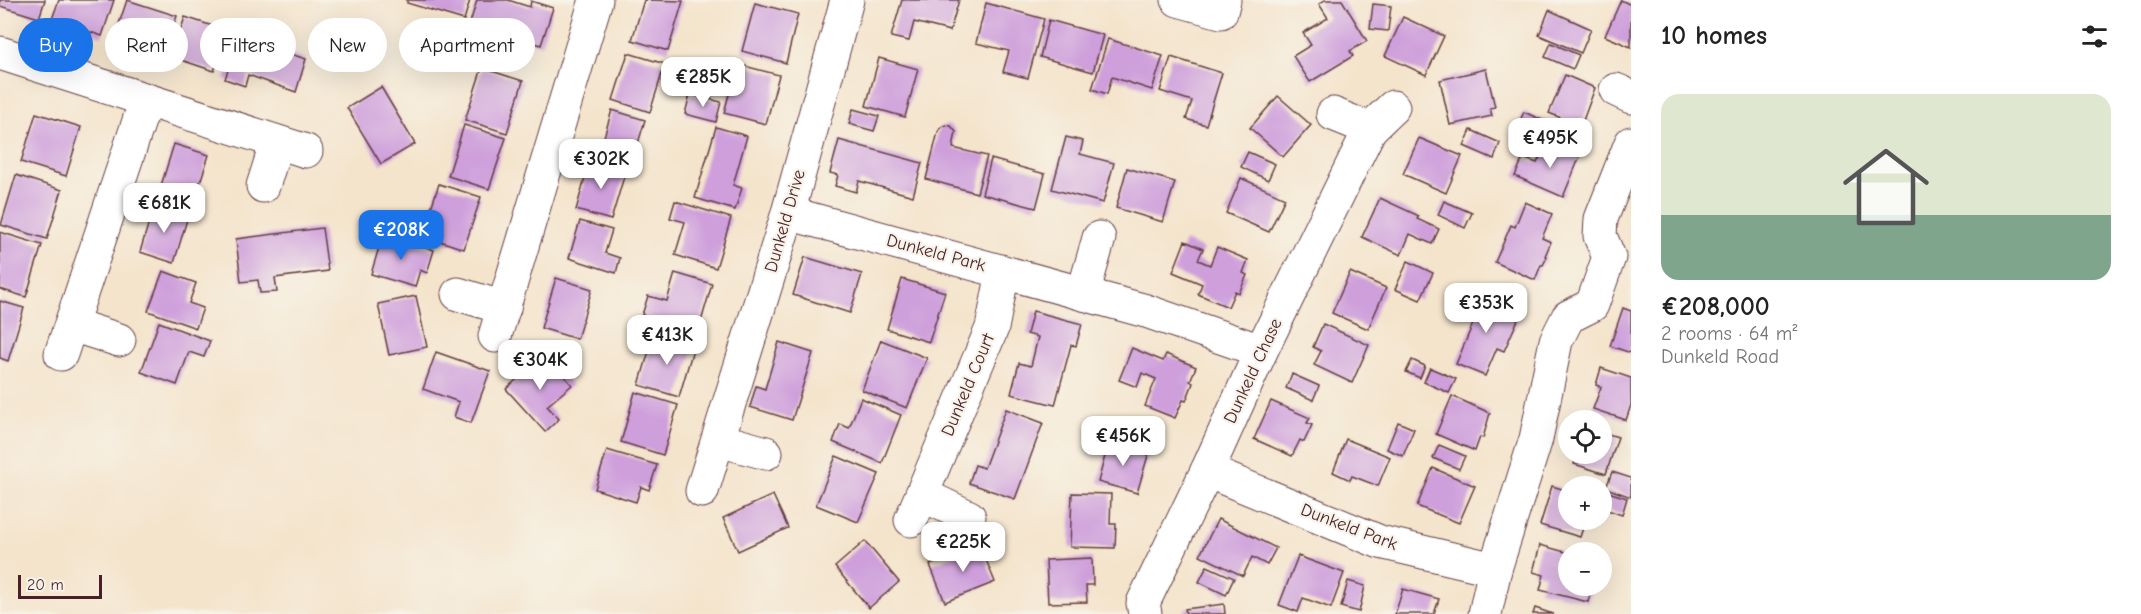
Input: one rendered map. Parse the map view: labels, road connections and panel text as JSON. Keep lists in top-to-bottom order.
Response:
{
  "streets": {
    "street": [
      "Dunkeld Drive",
      "Dunkeld Park",
      "Dunkeld Chase",
      "Dunkeld Court"
    ]
  },
  "crossings": [
    ["Dunkeld Drive", "Dunkeld Park"],
    ["Dunkeld Park", "Dunkeld Chase"],
    ["Dunkeld Park", "Dunkeld Court"]
  ],
  "scale_bar": "20 m",
  "page": {
    "heading": "10 homes",
    "chip": [
      "Buy",
      "Rent",
      "Filters",
      "New",
      "Apartment"
    ],
    "price": [
      "€285K",
      "€495K",
      "€302K",
      "€681K",
      "€208K",
      "€353K",
      "€413K",
      "€304K",
      "€456K",
      "€225K"
    ],
    "list": [
      {
        "name": "€208,000",
        "note": "2 rooms · 64 m² · Dunkeld Road"
      }
    ],
    "map_buttons": ["+", "−"],
    "scale": "20 m"
  }
}
